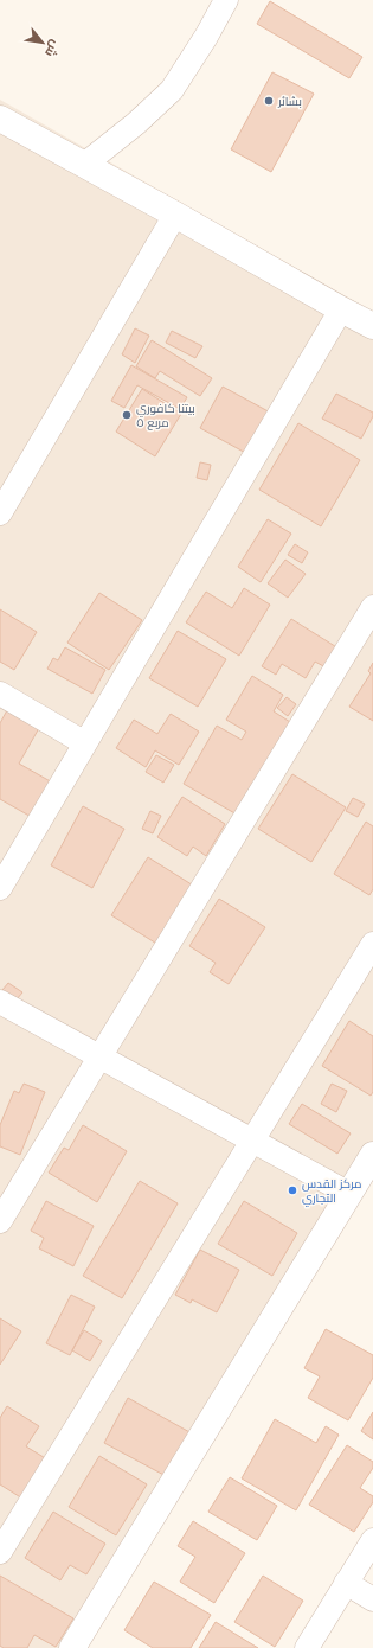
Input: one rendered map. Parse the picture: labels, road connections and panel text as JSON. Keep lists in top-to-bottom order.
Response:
{
  "places": ["بشائر", "بيتنا كافوري مربع ٥", "مركز القدس التجاري"],
  "north": "bottom right"
}
